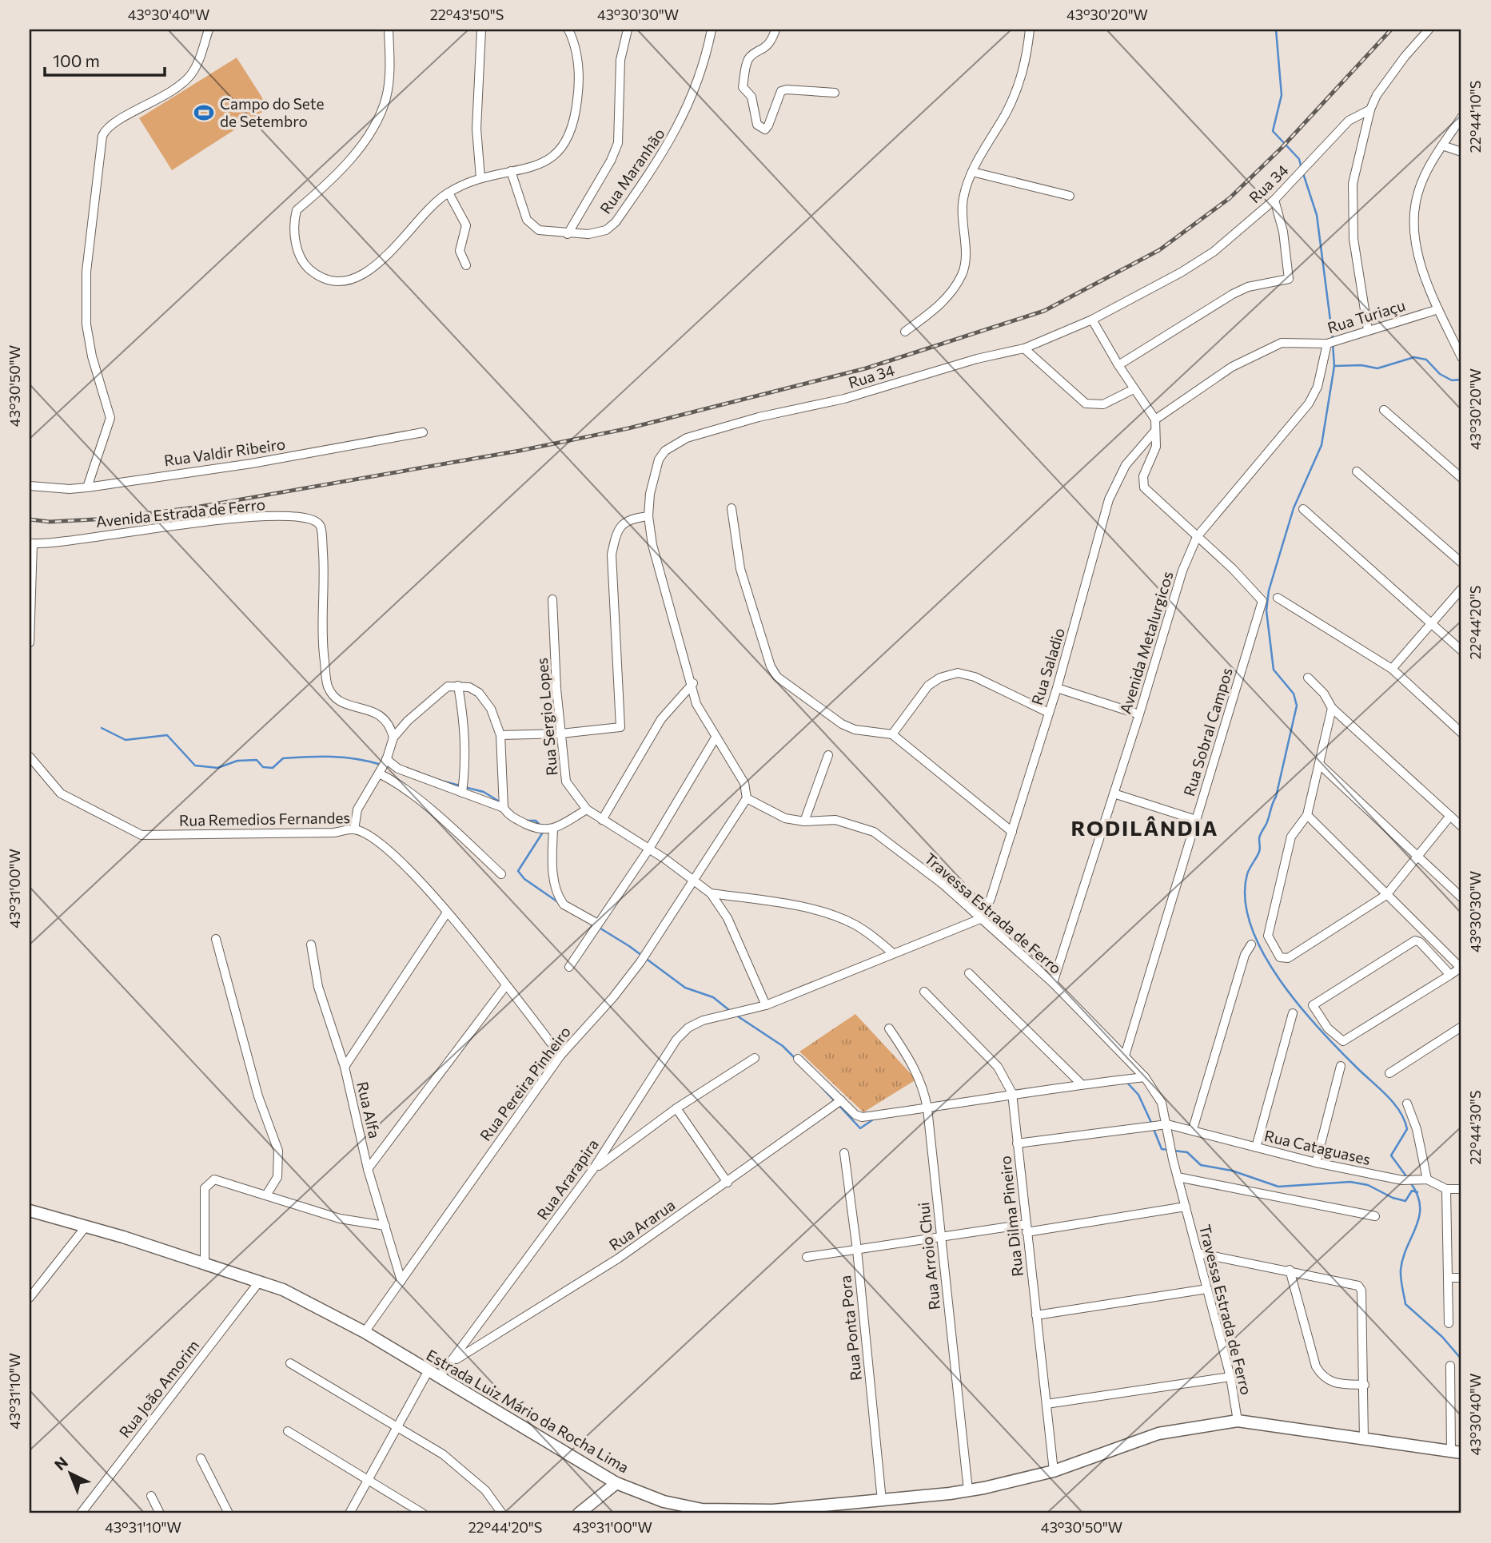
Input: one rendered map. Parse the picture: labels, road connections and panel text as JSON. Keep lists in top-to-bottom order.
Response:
{
  "streets": {
    "main road": ["Estrada Luiz Mário da Rocha Lima"],
    "street": [
      "Rua Maranhão",
      "Rua 34",
      "Rua Turiaçu",
      "Rua Valdir Ribeiro",
      "Avenida Estrada de Ferro",
      "Avenida Metalurgicos",
      "Rua Saladio",
      "Rua Sergio Lopes",
      "Rua Sobral Campos",
      "Rua Remedios Fernandes",
      "Travessa Estrada de Ferro",
      "Rua Pereira Pinheiro",
      "Rua Alfa",
      "Rua Cataguases",
      "Rua Ararapira",
      "Rua Dilma Pineiro",
      "Rua Ararua",
      "Rua Arroio Chui",
      "Rua Ponta Pora",
      "Rua João Amorim"
    ]
  },
  "crossings": [
    ["Rua Turiaçu", "Avenida Metalurgicos"],
    ["Avenida Metalurgicos", "Rua Sobral Campos"],
    ["Avenida Metalurgicos", "Travessa Estrada de Ferro"],
    ["Rua Saladio", "Travessa Estrada de Ferro"],
    ["Rua Saladio", "Rua Ararapira"],
    ["Rua Sergio Lopes", "Rua Pereira Pinheiro"],
    ["Rua Sobral Campos", "Travessa Estrada de Ferro"],
    ["Rua Remedios Fernandes", "Rua Pereira Pinheiro"],
    ["Travessa Estrada de Ferro", "Rua Pereira Pinheiro"],
    ["Travessa Estrada de Ferro", "Rua Cataguases"],
    ["Travessa Estrada de Ferro", "Rua Ararapira"],
    ["Travessa Estrada de Ferro", "Estrada Luiz Mário da Rocha Lima"],
    ["Rua Pereira Pinheiro", "Rua Alfa"],
    ["Rua Pereira Pinheiro", "Estrada Luiz Mário da Rocha Lima"],
    ["Rua Cataguases", "Rua Dilma Pineiro"],
    ["Rua Ararapira", "Rua Ararua"],
    ["Rua Ararapira", "Estrada Luiz Mário da Rocha Lima"],
    ["Rua Dilma Pineiro", "Estrada Luiz Mário da Rocha Lima"],
    ["Rua Arroio Chui", "Estrada Luiz Mário da Rocha Lima"],
    ["Rua Ponta Pora", "Estrada Luiz Mário da Rocha Lima"],
    ["Rua João Amorim", "Estrada Luiz Mário da Rocha Lima"]
  ],
  "districts": ["RODILÂNDIA"],
  "places": {
    "sports": ["Campo do Sete de Setembro"]
  },
  "scale_bar": "100 m",
  "north": "top left",
  "coordinates": [
    "43°30'40\"W",
    "22°43'50\"S",
    "43°30'30\"W",
    "43°30'20\"W",
    "22°44'10\"S",
    "43°30'50\"W",
    "22°44'20\"S",
    "43°31'00\"W",
    "22°44'30\"S",
    "43°31'10\"W"
  ]
}
